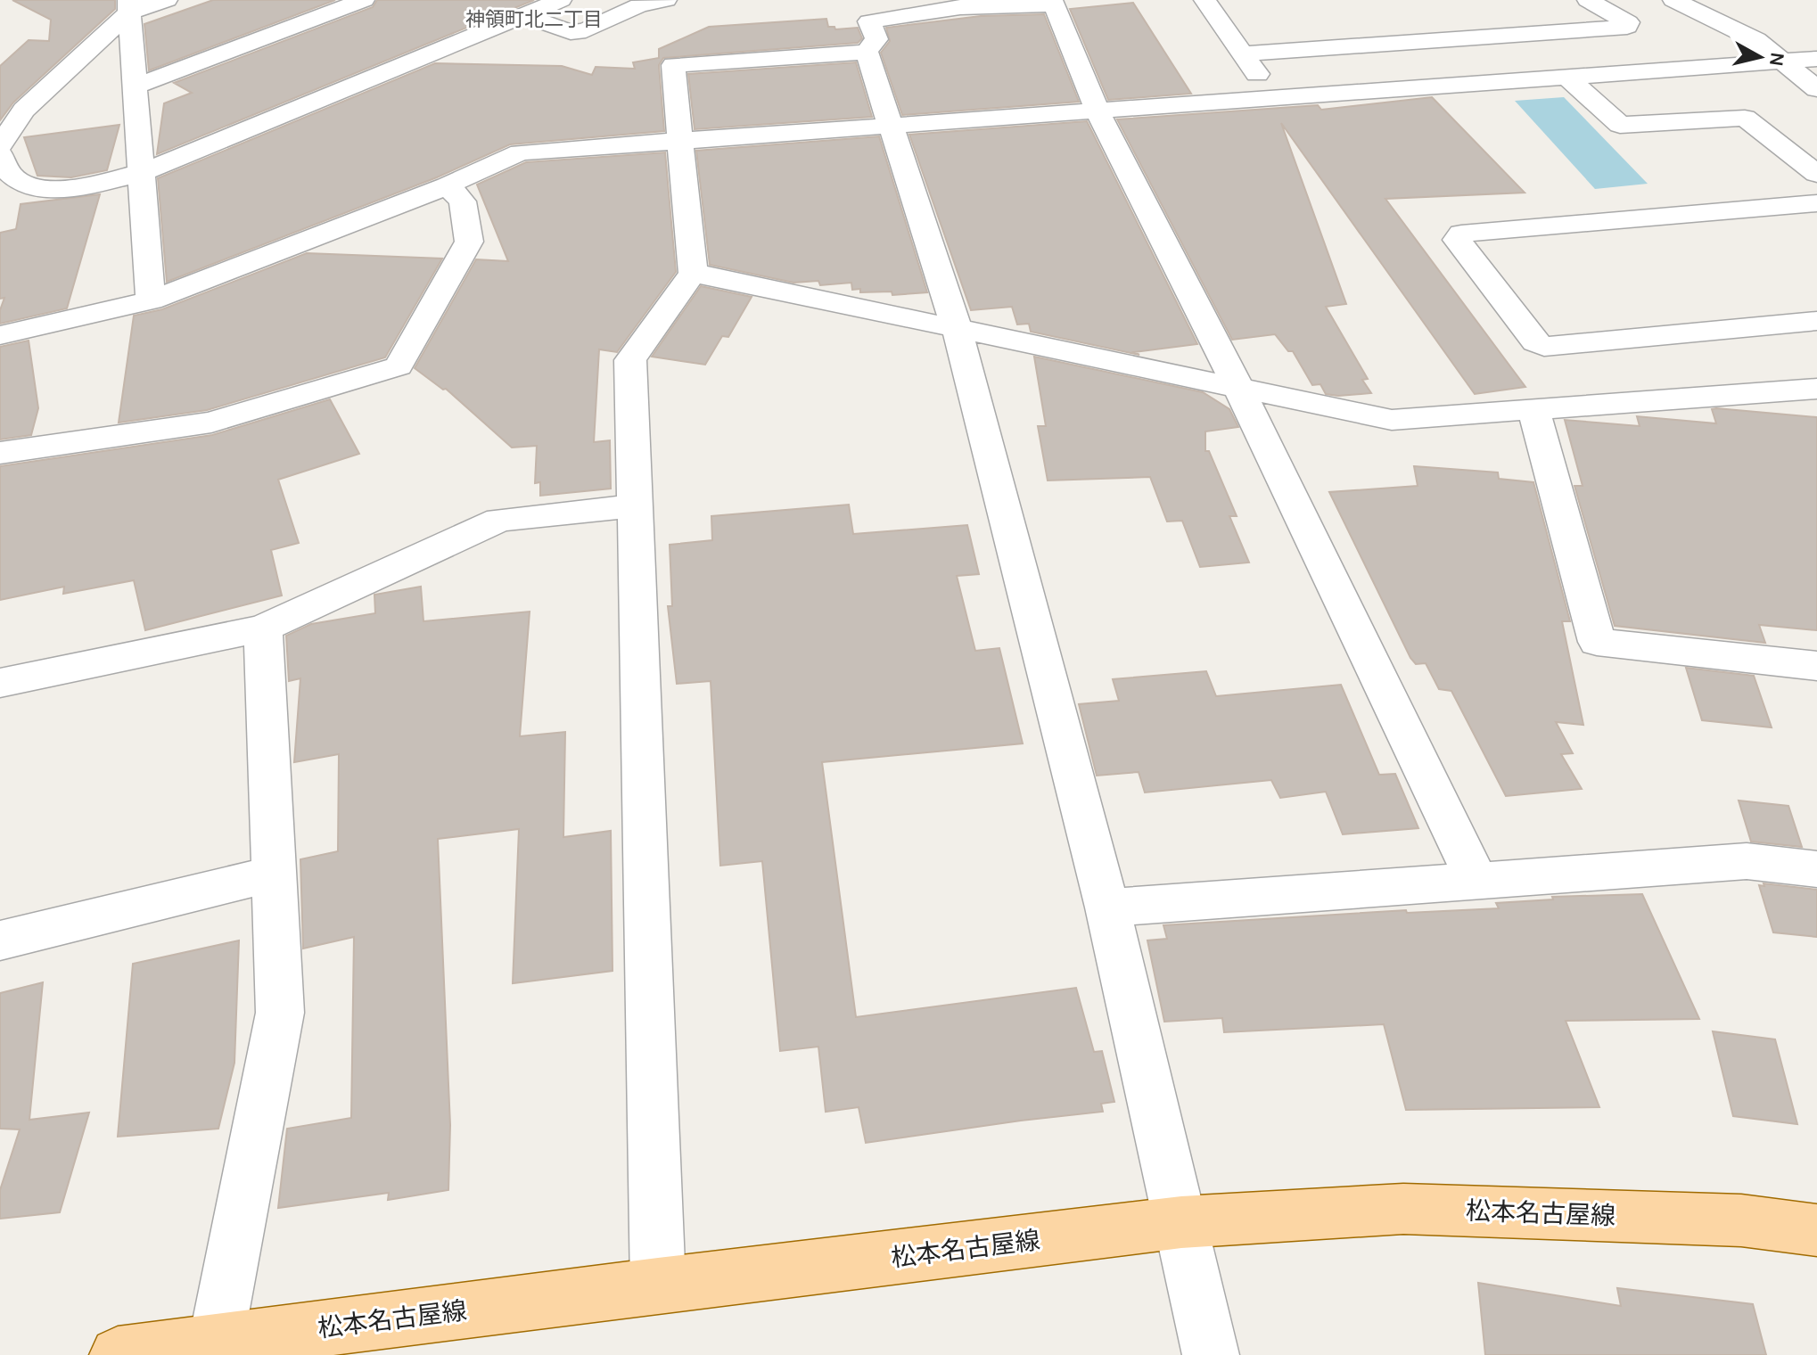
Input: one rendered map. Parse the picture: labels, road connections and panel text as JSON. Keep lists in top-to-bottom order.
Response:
{
  "streets": {
    "main road": ["松本名古屋線"]
  },
  "districts": ["神領町北二丁目"],
  "north": "right"
}
